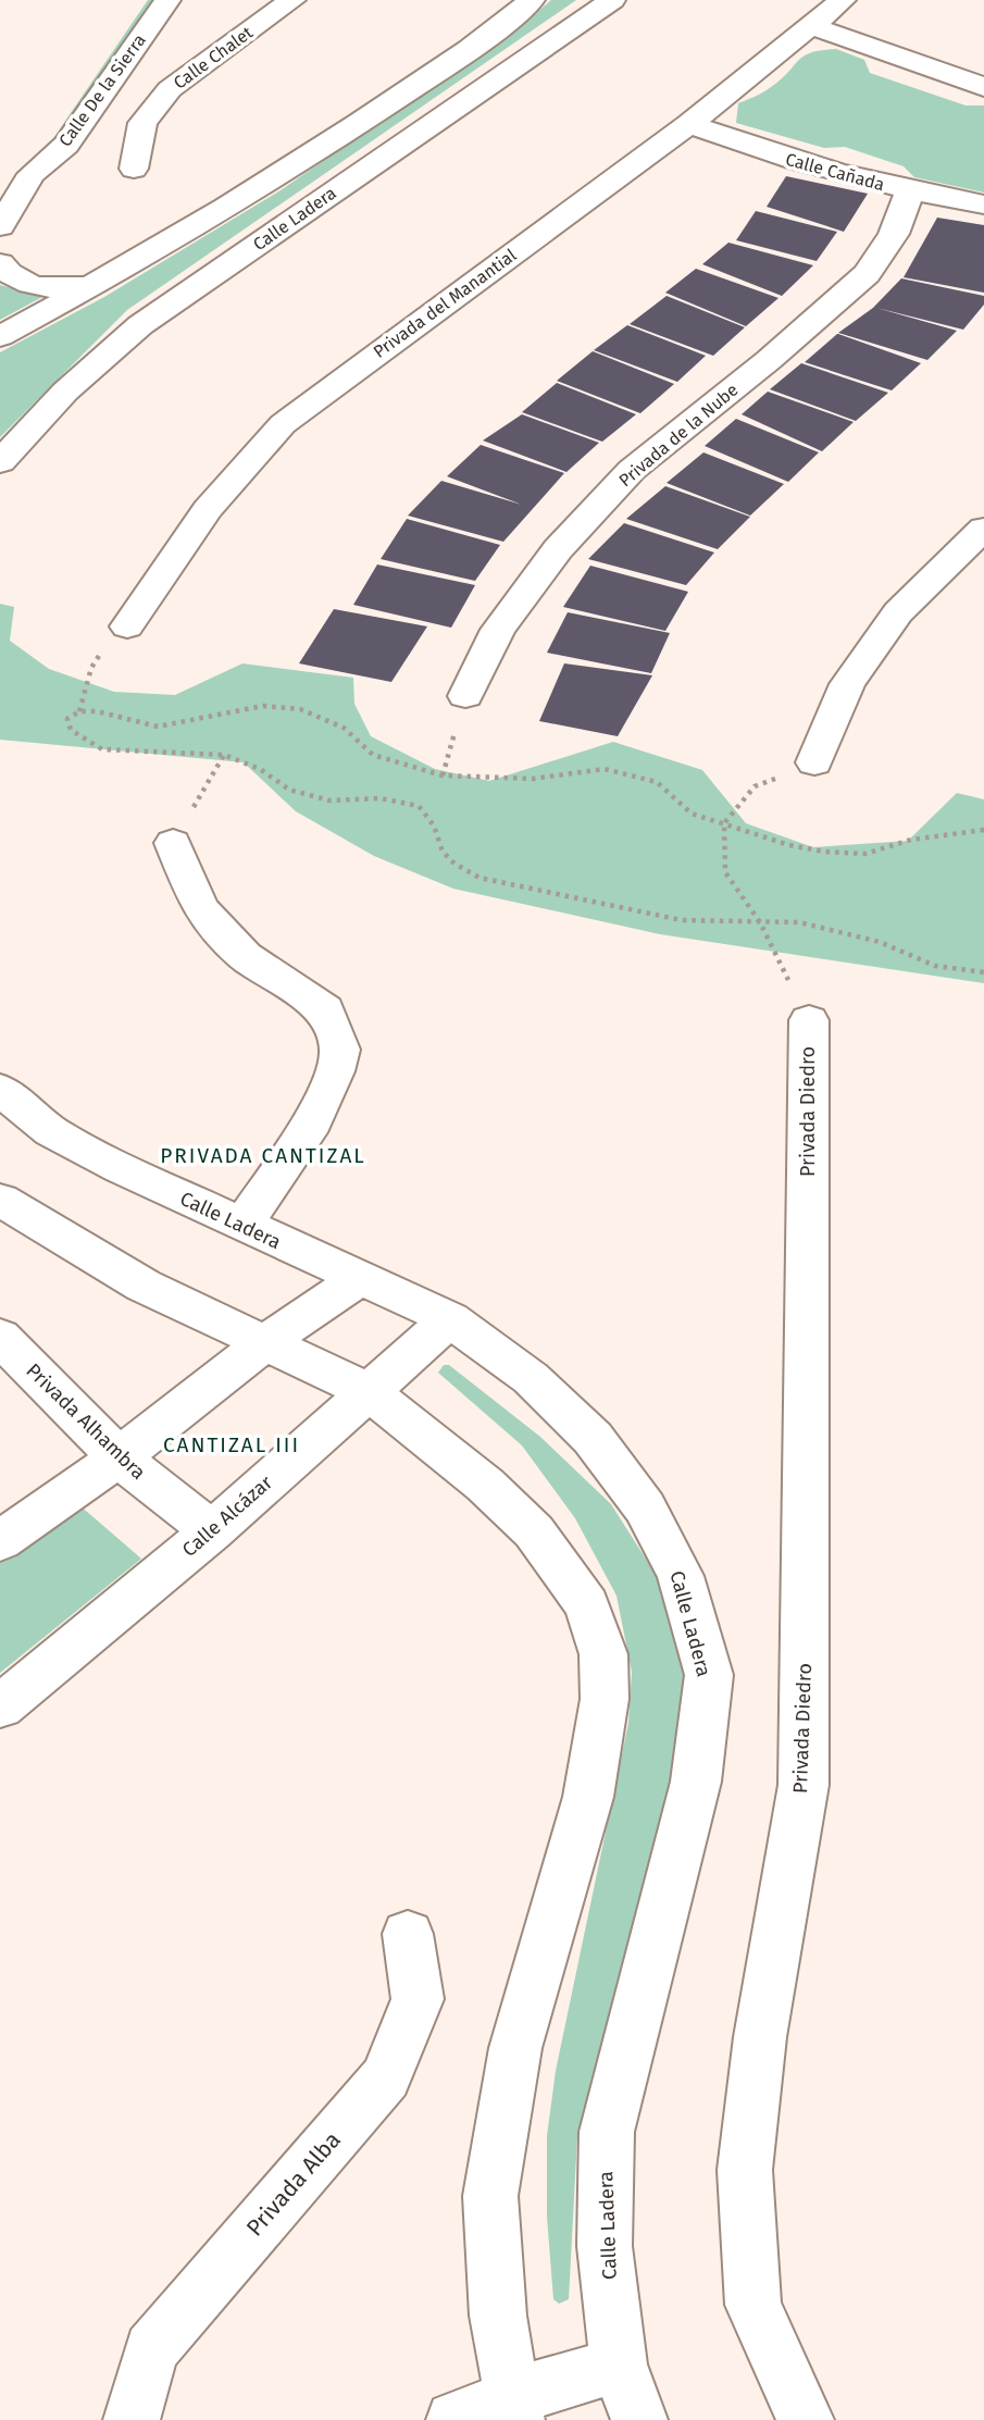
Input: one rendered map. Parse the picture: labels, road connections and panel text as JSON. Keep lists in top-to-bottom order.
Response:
{
  "streets": {
    "street": [
      "Calle Chalet",
      "Calle De la Sierra",
      "Calle Cañada",
      "Calle Ladera",
      "Privada del Manantial",
      "Privada de la Nube",
      "Privada Diedro",
      "Privada Alhambra",
      "Calle Alcázar",
      "Privada Alba"
    ]
  },
  "crossings": [
    ["Calle Cañada", "Privada del Manantial"],
    ["Calle Cañada", "Privada de la Nube"],
    ["Calle Ladera", "Calle Alcázar"],
    ["Privada Alhambra", "Calle Alcázar"]
  ],
  "districts": ["PRIVADA CANTIZAL", "CANTIZAL III"]
}
